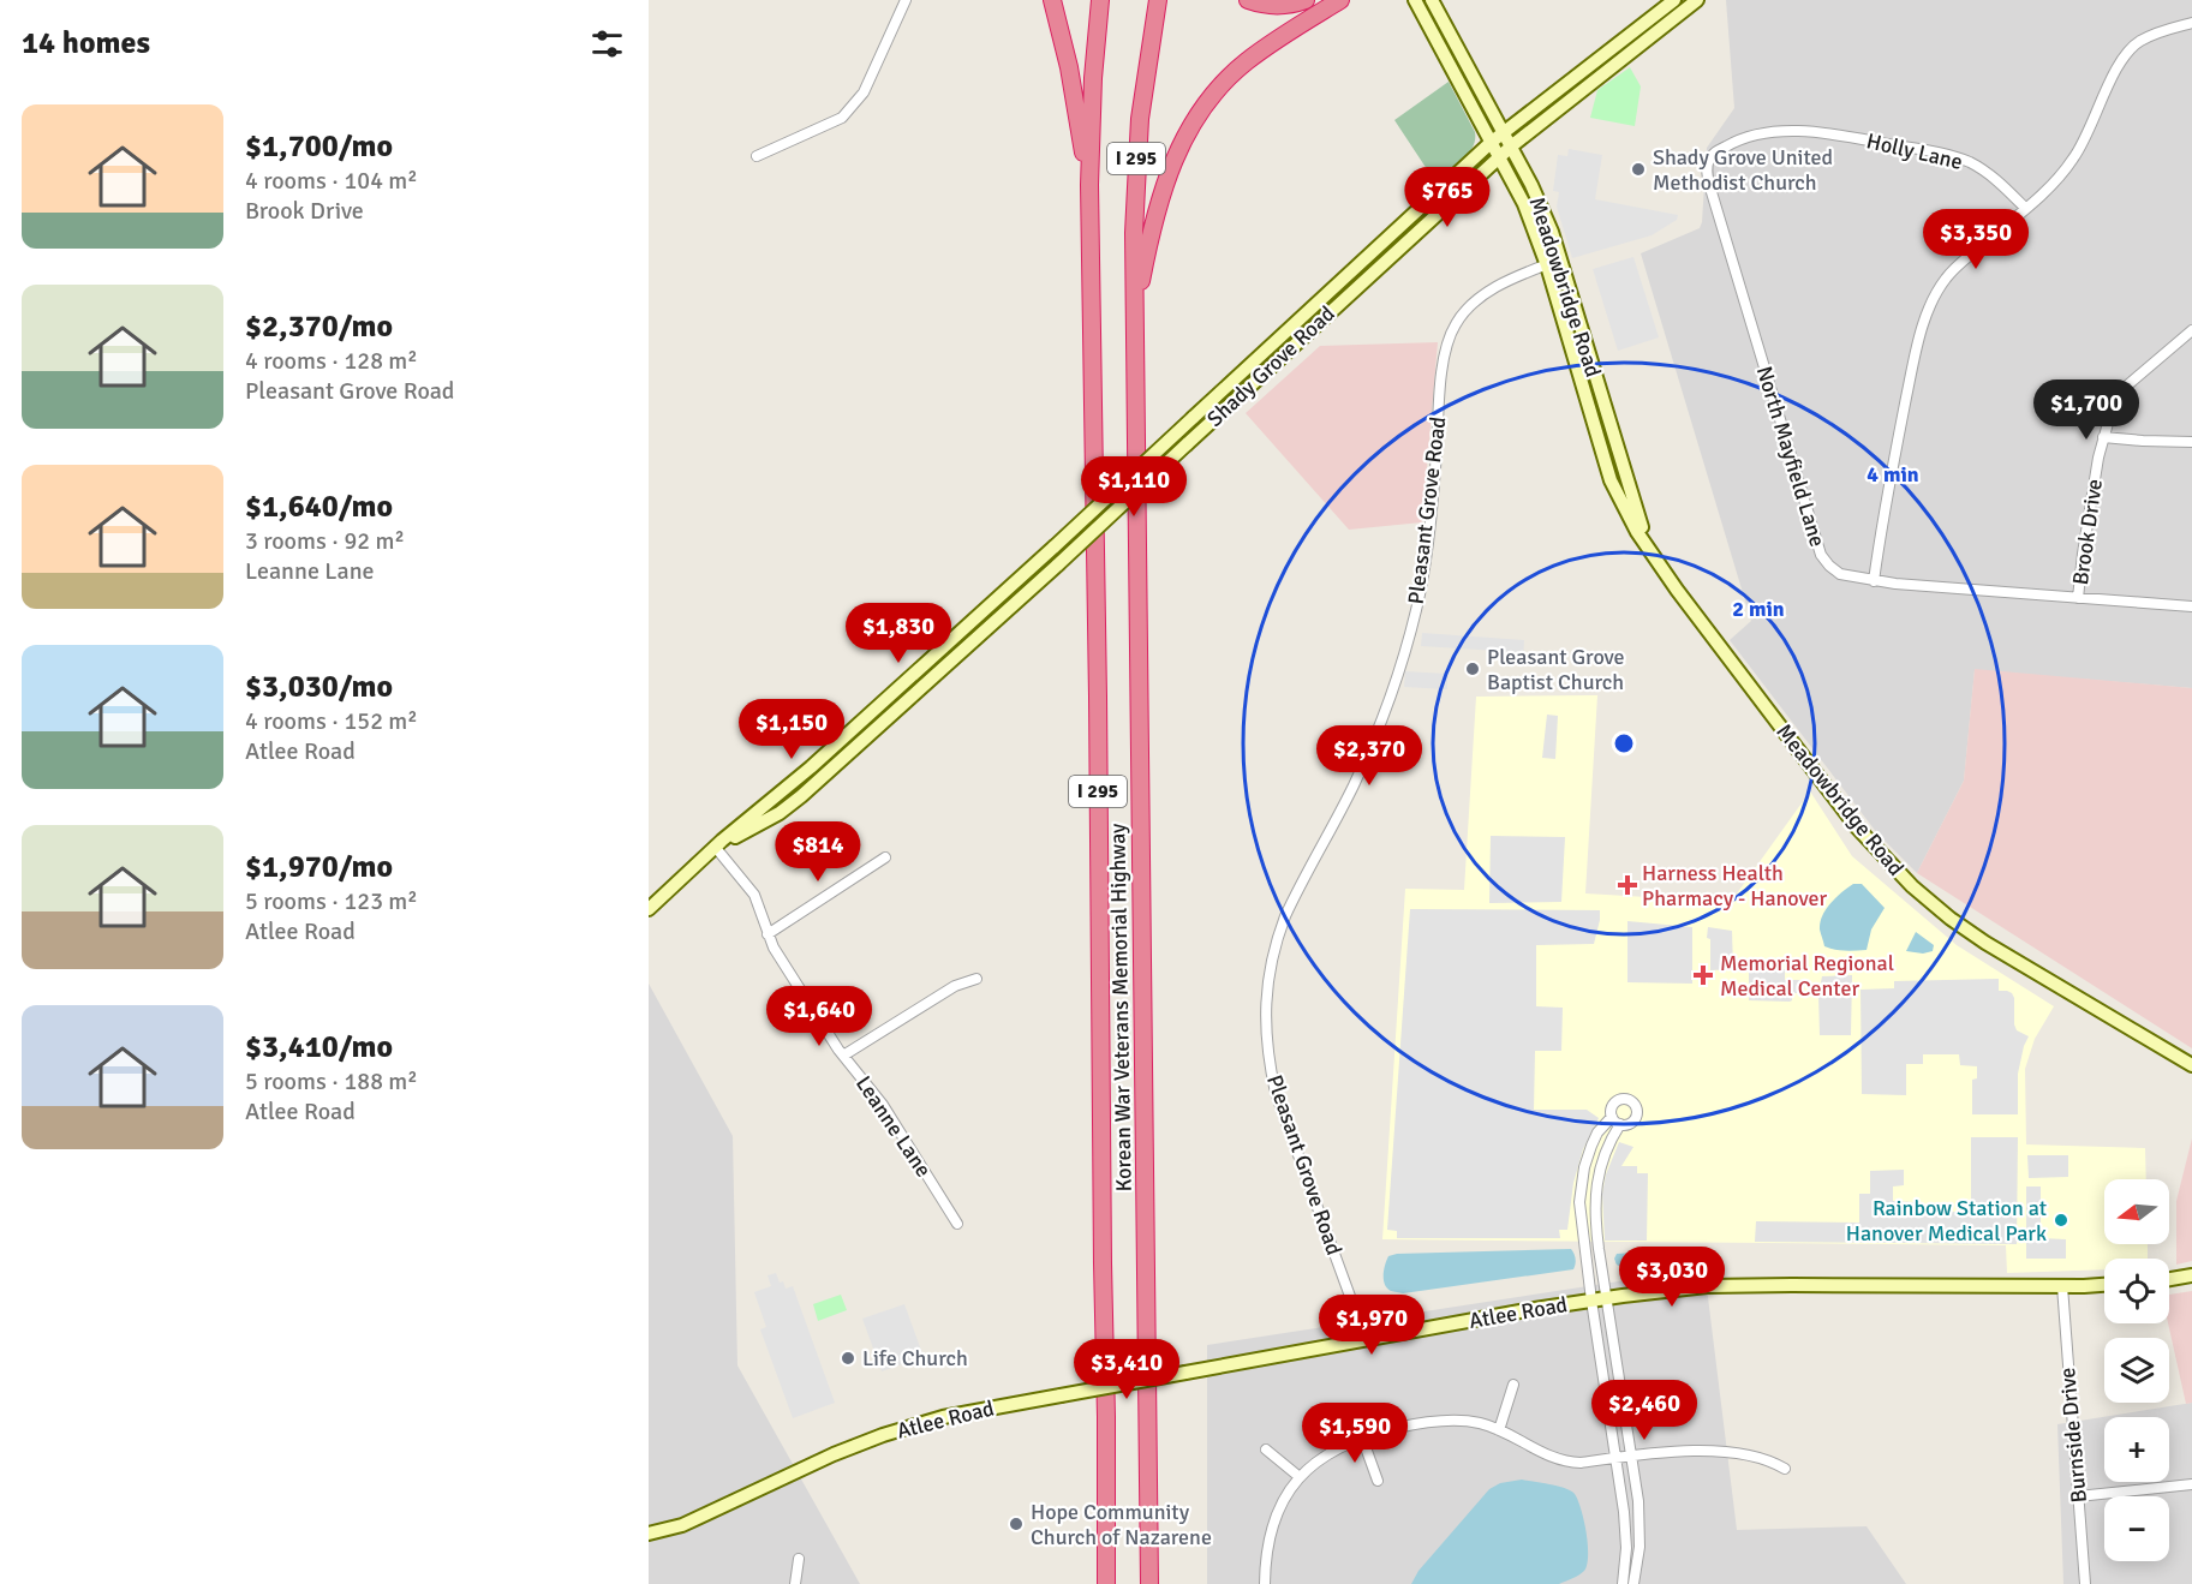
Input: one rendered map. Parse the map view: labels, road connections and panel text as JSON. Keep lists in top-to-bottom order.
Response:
{
  "streets": {
    "highway": ["I 295", "Korean War Veterans Memorial Highway"],
    "main road": ["Meadowbridge Road", "Shady Grove Road", "Atlee Road"],
    "street": [
      "Holly Lane",
      "North Mayfield Lane",
      "Pleasant Grove Road",
      "Brook Drive",
      "Leanne Lane",
      "Burnside Drive"
    ]
  },
  "crossings": [
    ["Holly Lane", "North Mayfield Lane"],
    ["Meadowbridge Road", "Shady Grove Road"],
    ["Meadowbridge Road", "Pleasant Grove Road"],
    ["Shady Grove Road", "Leanne Lane"],
    ["North Mayfield Lane", "Brook Drive"],
    ["Pleasant Grove Road", "Atlee Road"],
    ["Atlee Road", "Burnside Drive"]
  ],
  "places": {
    "other": [
      "Shady Grove United Methodist Church",
      "Pleasant Grove Baptist Church",
      "Rainbow Station at Hanover Medical Park",
      "Life Church",
      "Hope Community Church of Nazarene"
    ],
    "health": ["Harness Health Pharmacy - Hanover", "Memorial Regional Medical Center"]
  },
  "north": "left",
  "page": {
    "heading": "14 homes",
    "list": [
      {
        "name": "$1,700/mo",
        "note": "4 rooms · 104 m² · Brook Drive"
      },
      {
        "name": "$2,370/mo",
        "note": "4 rooms · 128 m² · Pleasant Grove Road"
      },
      {
        "name": "$1,640/mo",
        "note": "3 rooms · 92 m² · Leanne Lane"
      },
      {
        "name": "$3,030/mo",
        "note": "4 rooms · 152 m² · Atlee Road"
      },
      {
        "name": "$1,970/mo",
        "note": "5 rooms · 123 m² · Atlee Road"
      },
      {
        "name": "$3,410/mo",
        "note": "5 rooms · 188 m² · Atlee Road"
      }
    ],
    "price": [
      "$765",
      "$3,350",
      "$1,700",
      "$1,110",
      "$1,830",
      "$1,150",
      "$2,370",
      "$814",
      "$1,640",
      "$3,030",
      "$1,970",
      "$3,410",
      "$2,460",
      "$1,590"
    ],
    "map_buttons": ["+", "−"]
  },
  "rings": ["4 min", "2 min"]
}
